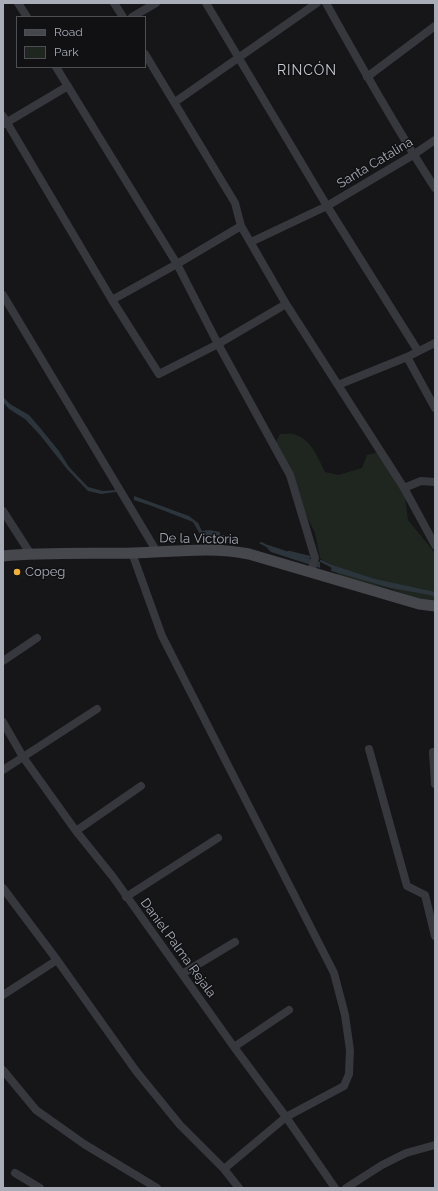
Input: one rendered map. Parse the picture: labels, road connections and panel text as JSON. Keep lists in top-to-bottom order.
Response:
{
  "streets": {
    "main road": ["De la Victoria"],
    "street": ["Santa Catalina", "Daniel Palma Rejala"]
  },
  "districts": ["RINCÓN"],
  "places": ["Copeg"],
  "legend": ["Road", "Park"]
}
